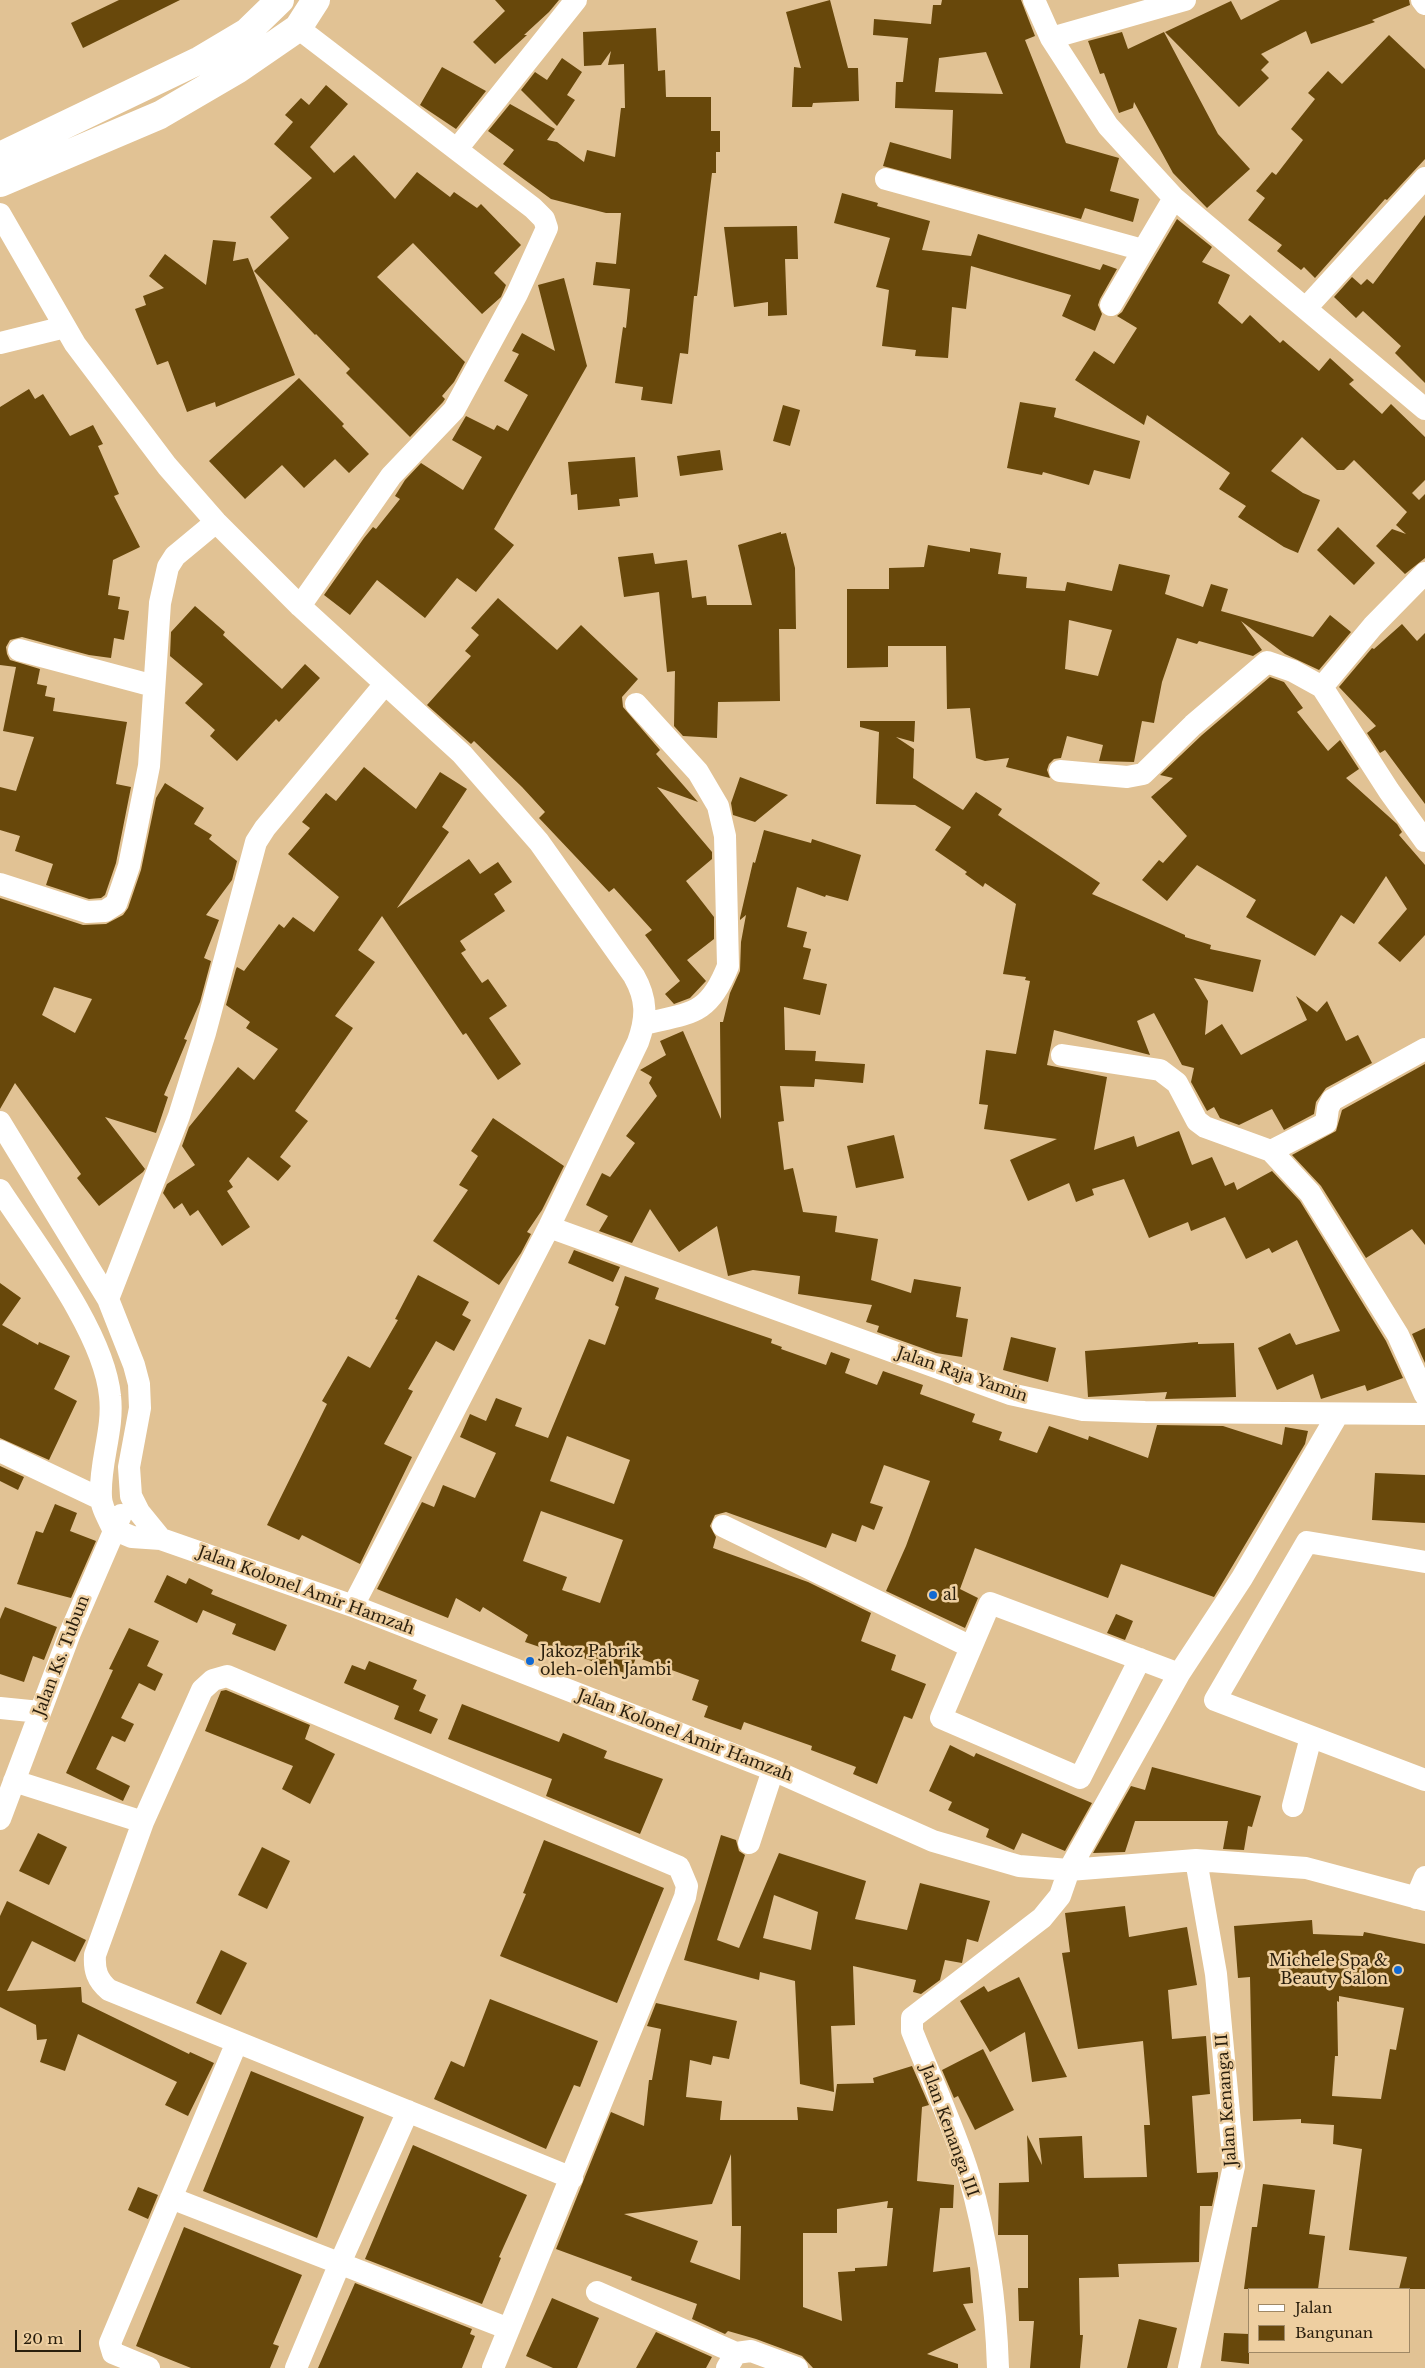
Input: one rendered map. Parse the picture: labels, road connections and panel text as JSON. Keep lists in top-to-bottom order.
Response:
{
  "streets": {
    "street": [
      "Jalan Raja Yamin",
      "Jalan Kolonel Amir Hamzah",
      "Jalan Ks. Tubun",
      "Jalan Kenanga II",
      "Jalan Kenanga III"
    ]
  },
  "crossings": [
    ["Jalan Kolonel Amir Hamzah", "Jalan Ks. Tubun"],
    ["Jalan Kolonel Amir Hamzah", "Jalan Kenanga II"],
    ["Jalan Kolonel Amir Hamzah", "Jalan Kenanga III"]
  ],
  "places": ["al", "Jakoz Pabrik oleh-oleh Jambi", "Michele Spa & Beauty Salon"],
  "legend": ["Jalan", "Bangunan"],
  "scale_bar": "20 m"
}
